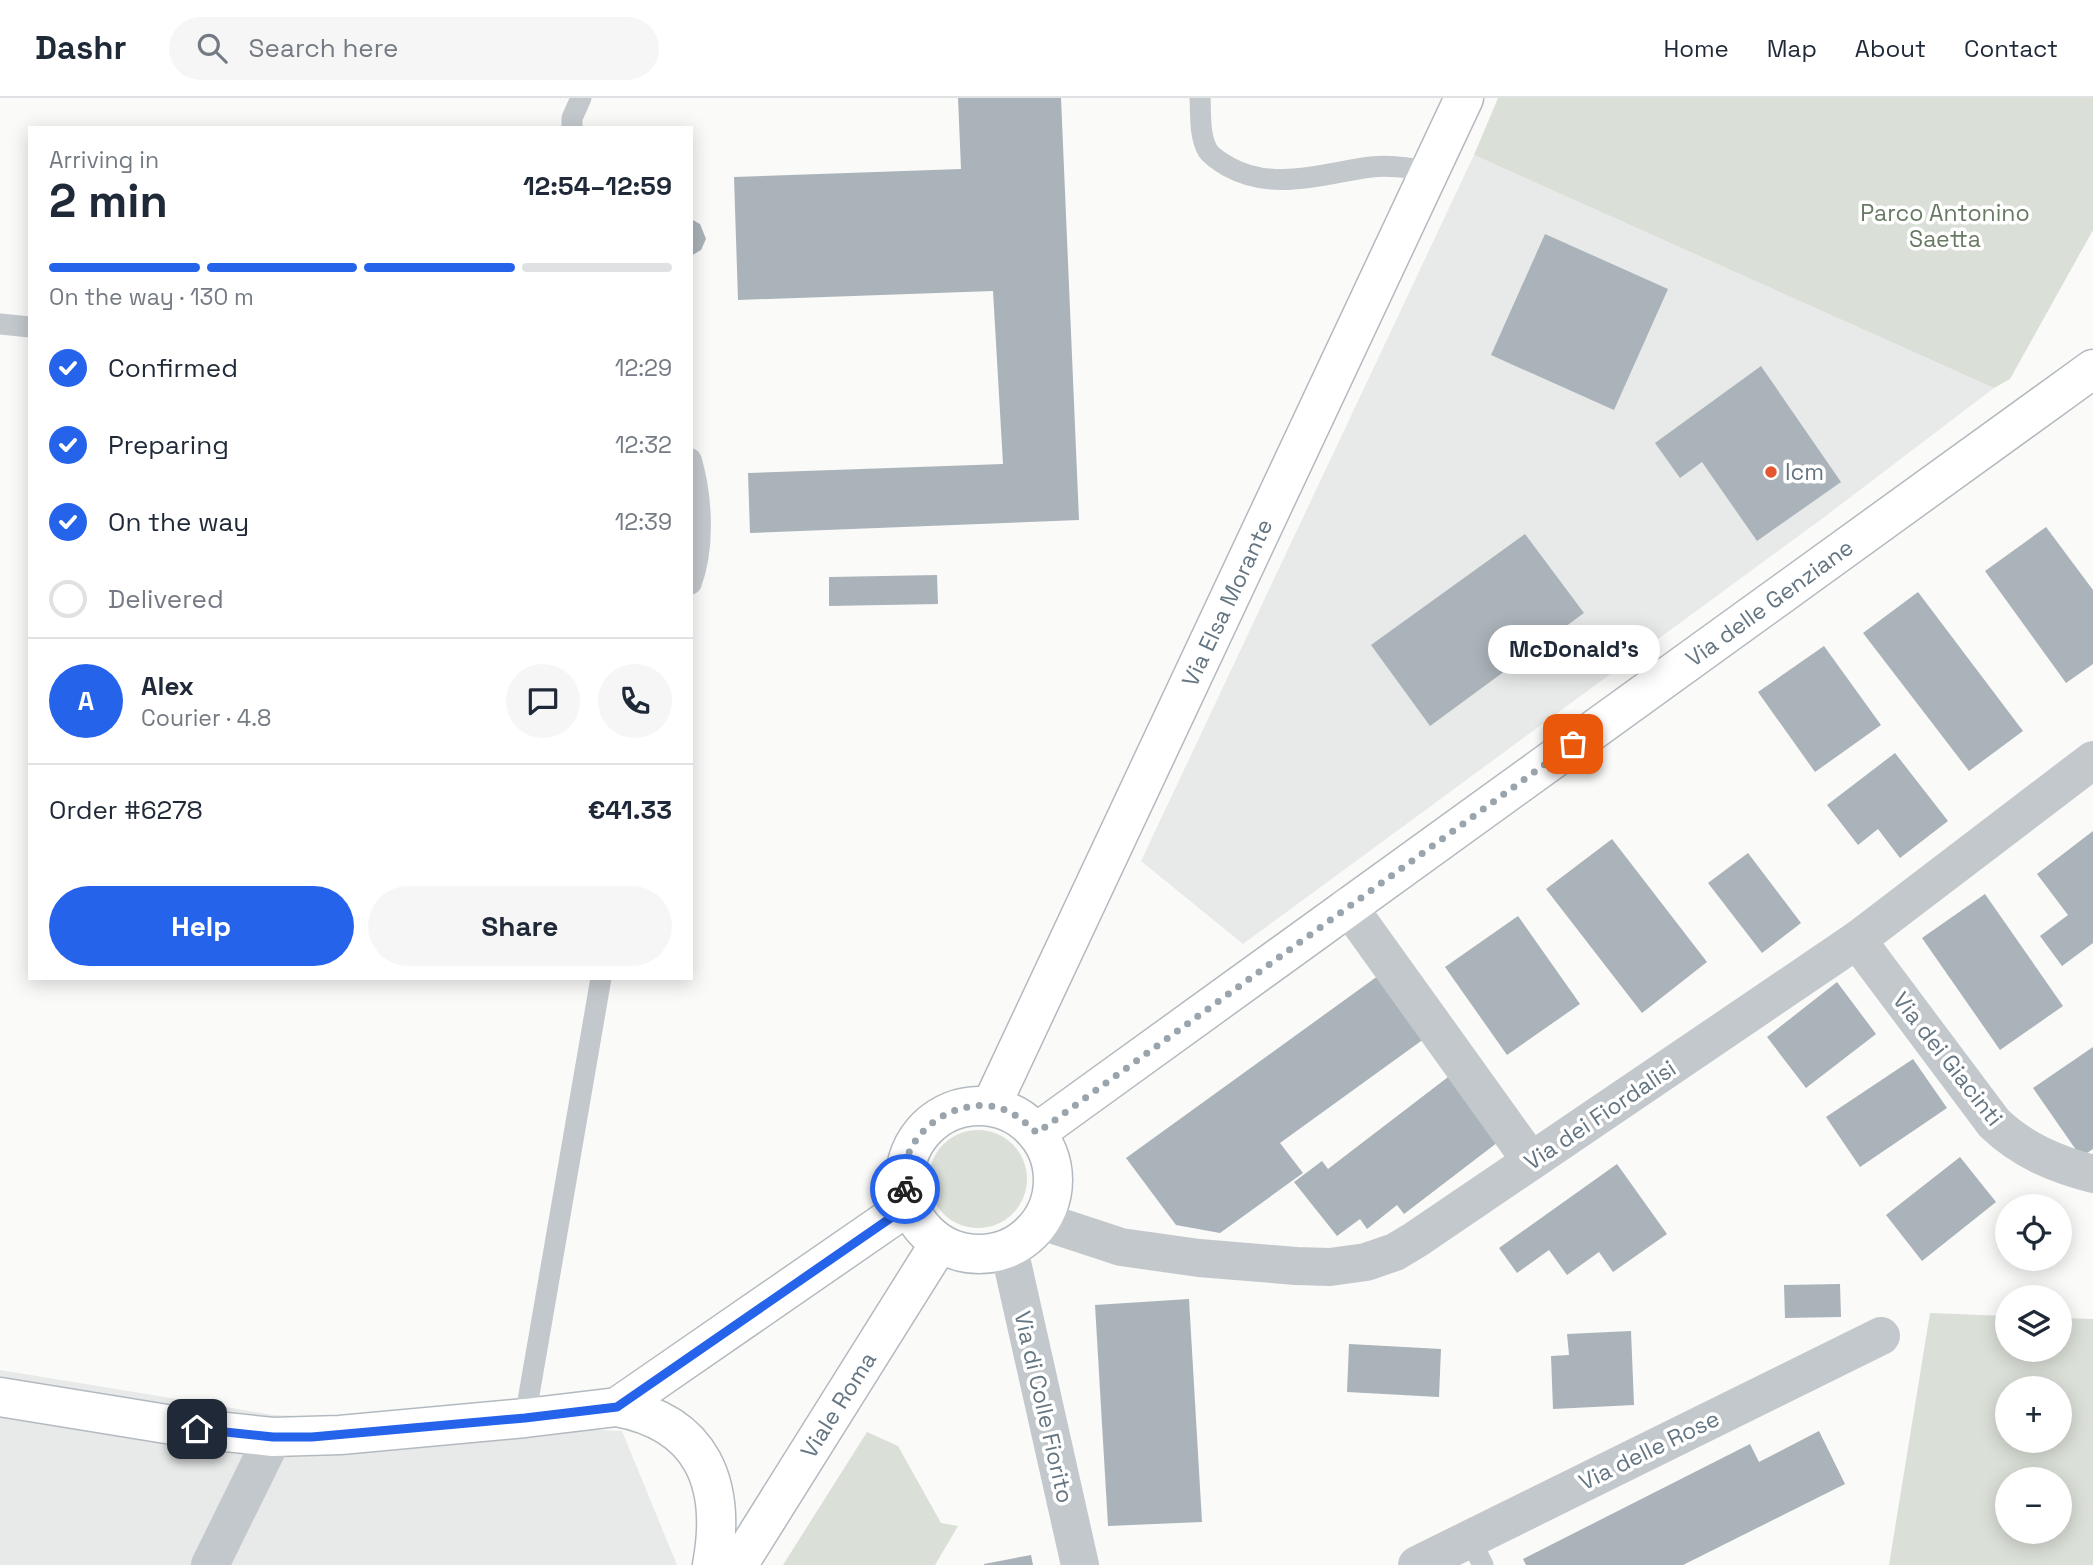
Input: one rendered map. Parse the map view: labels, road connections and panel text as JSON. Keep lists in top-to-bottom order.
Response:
{
  "streets": {
    "street": [
      "Via Elsa Morante",
      "Via delle Genziane",
      "Via dei Giacinti",
      "Via dei Fiordalisi",
      "Viale Roma",
      "Via di Colle Fiorito",
      "Via delle Rose"
    ]
  },
  "crossings": [
    ["Via Elsa Morante", "Via delle Genziane"],
    ["Via Elsa Morante", "Via dei Fiordalisi"],
    ["Via Elsa Morante", "Viale Roma"],
    ["Via Elsa Morante", "Via di Colle Fiorito"],
    ["Via delle Genziane", "Via dei Fiordalisi"],
    ["Via delle Genziane", "Viale Roma"],
    ["Via delle Genziane", "Via di Colle Fiorito"],
    ["Via dei Giacinti", "Via dei Fiordalisi"],
    ["Via dei Fiordalisi", "Viale Roma"],
    ["Via dei Fiordalisi", "Via di Colle Fiorito"],
    ["Viale Roma", "Via di Colle Fiorito"]
  ],
  "parks": ["Parco Antonino Saetta"],
  "places": ["Icm", "McDonald's"],
  "page": {
    "header": "Dashr",
    "search": "Search here",
    "nav": [
      "Home",
      "Map",
      "About",
      "Contact"
    ],
    "heading": ["2 min", "Arriving in", "12:54–12:59"],
    "panel": [
      "Alex",
      "Courier · 4.8",
      "Order #6278",
      "€41.33"
    ],
    "bar": "On the way · 130 m",
    "list": [
      ["Confirmed", "12:29"],
      ["Preparing", "12:32"],
      ["On the way", "12:39"],
      "Delivered"
    ],
    "bubble": "McDonald's",
    "round": "A",
    "buttons": ["Help", "Share"],
    "map_buttons": ["+", "−"]
  }
}
